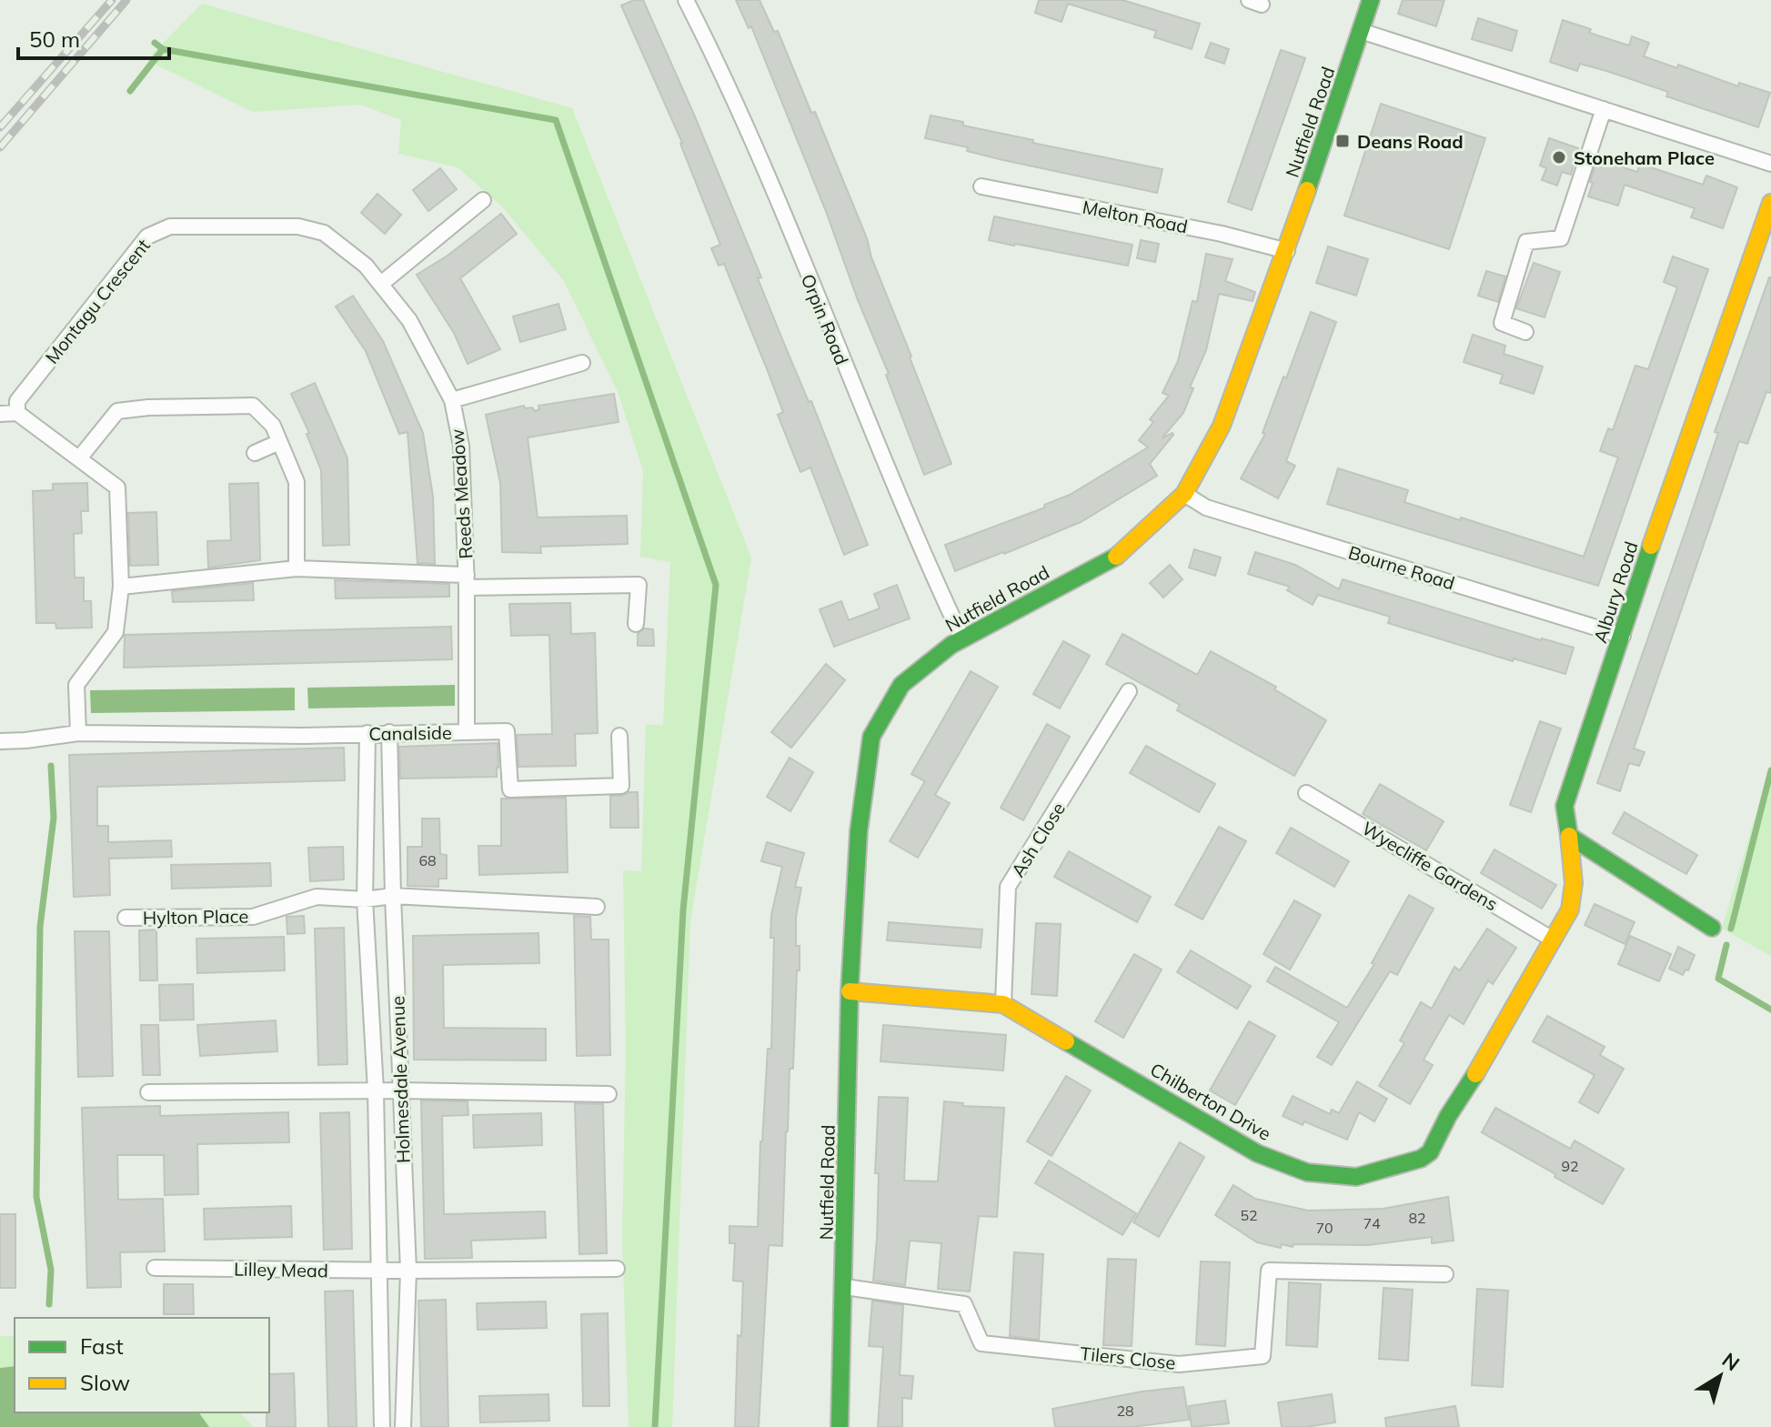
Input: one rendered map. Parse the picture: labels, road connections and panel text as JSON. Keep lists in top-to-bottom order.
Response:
{
  "streets": {
    "street": [
      "Nutfield Road",
      "Melton Road",
      "Montagu Crescent",
      "Orpin Road",
      "Reeds Meadow",
      "Bourne Road",
      "Albury Road",
      "Canalside",
      "Ash Close",
      "Wyecliffe Gardens",
      "Hylton Place",
      "Holmesdale Avenue",
      "Chilberton Drive",
      "Lilley Mead",
      "Tilers Close"
    ]
  },
  "crossings": [
    ["Nutfield Road", "Melton Road"],
    ["Nutfield Road", "Orpin Road"],
    ["Nutfield Road", "Bourne Road"],
    ["Nutfield Road", "Chilberton Drive"],
    ["Nutfield Road", "Tilers Close"],
    ["Montagu Crescent", "Reeds Meadow"],
    ["Reeds Meadow", "Canalside"],
    ["Bourne Road", "Albury Road"],
    ["Albury Road", "Chilberton Drive"],
    ["Canalside", "Holmesdale Avenue"],
    ["Ash Close", "Chilberton Drive"],
    ["Wyecliffe Gardens", "Chilberton Drive"],
    ["Hylton Place", "Holmesdale Avenue"],
    ["Holmesdale Avenue", "Lilley Mead"]
  ],
  "places": {
    "transit": ["Deans Road"],
    "other": ["Stoneham Place"]
  },
  "house_numbers": [
    "68",
    "92",
    "52",
    "82",
    "74",
    "70",
    "28"
  ],
  "legend": ["Fast", "Slow"],
  "scale_bar": "50 m",
  "north": "top right"
}
